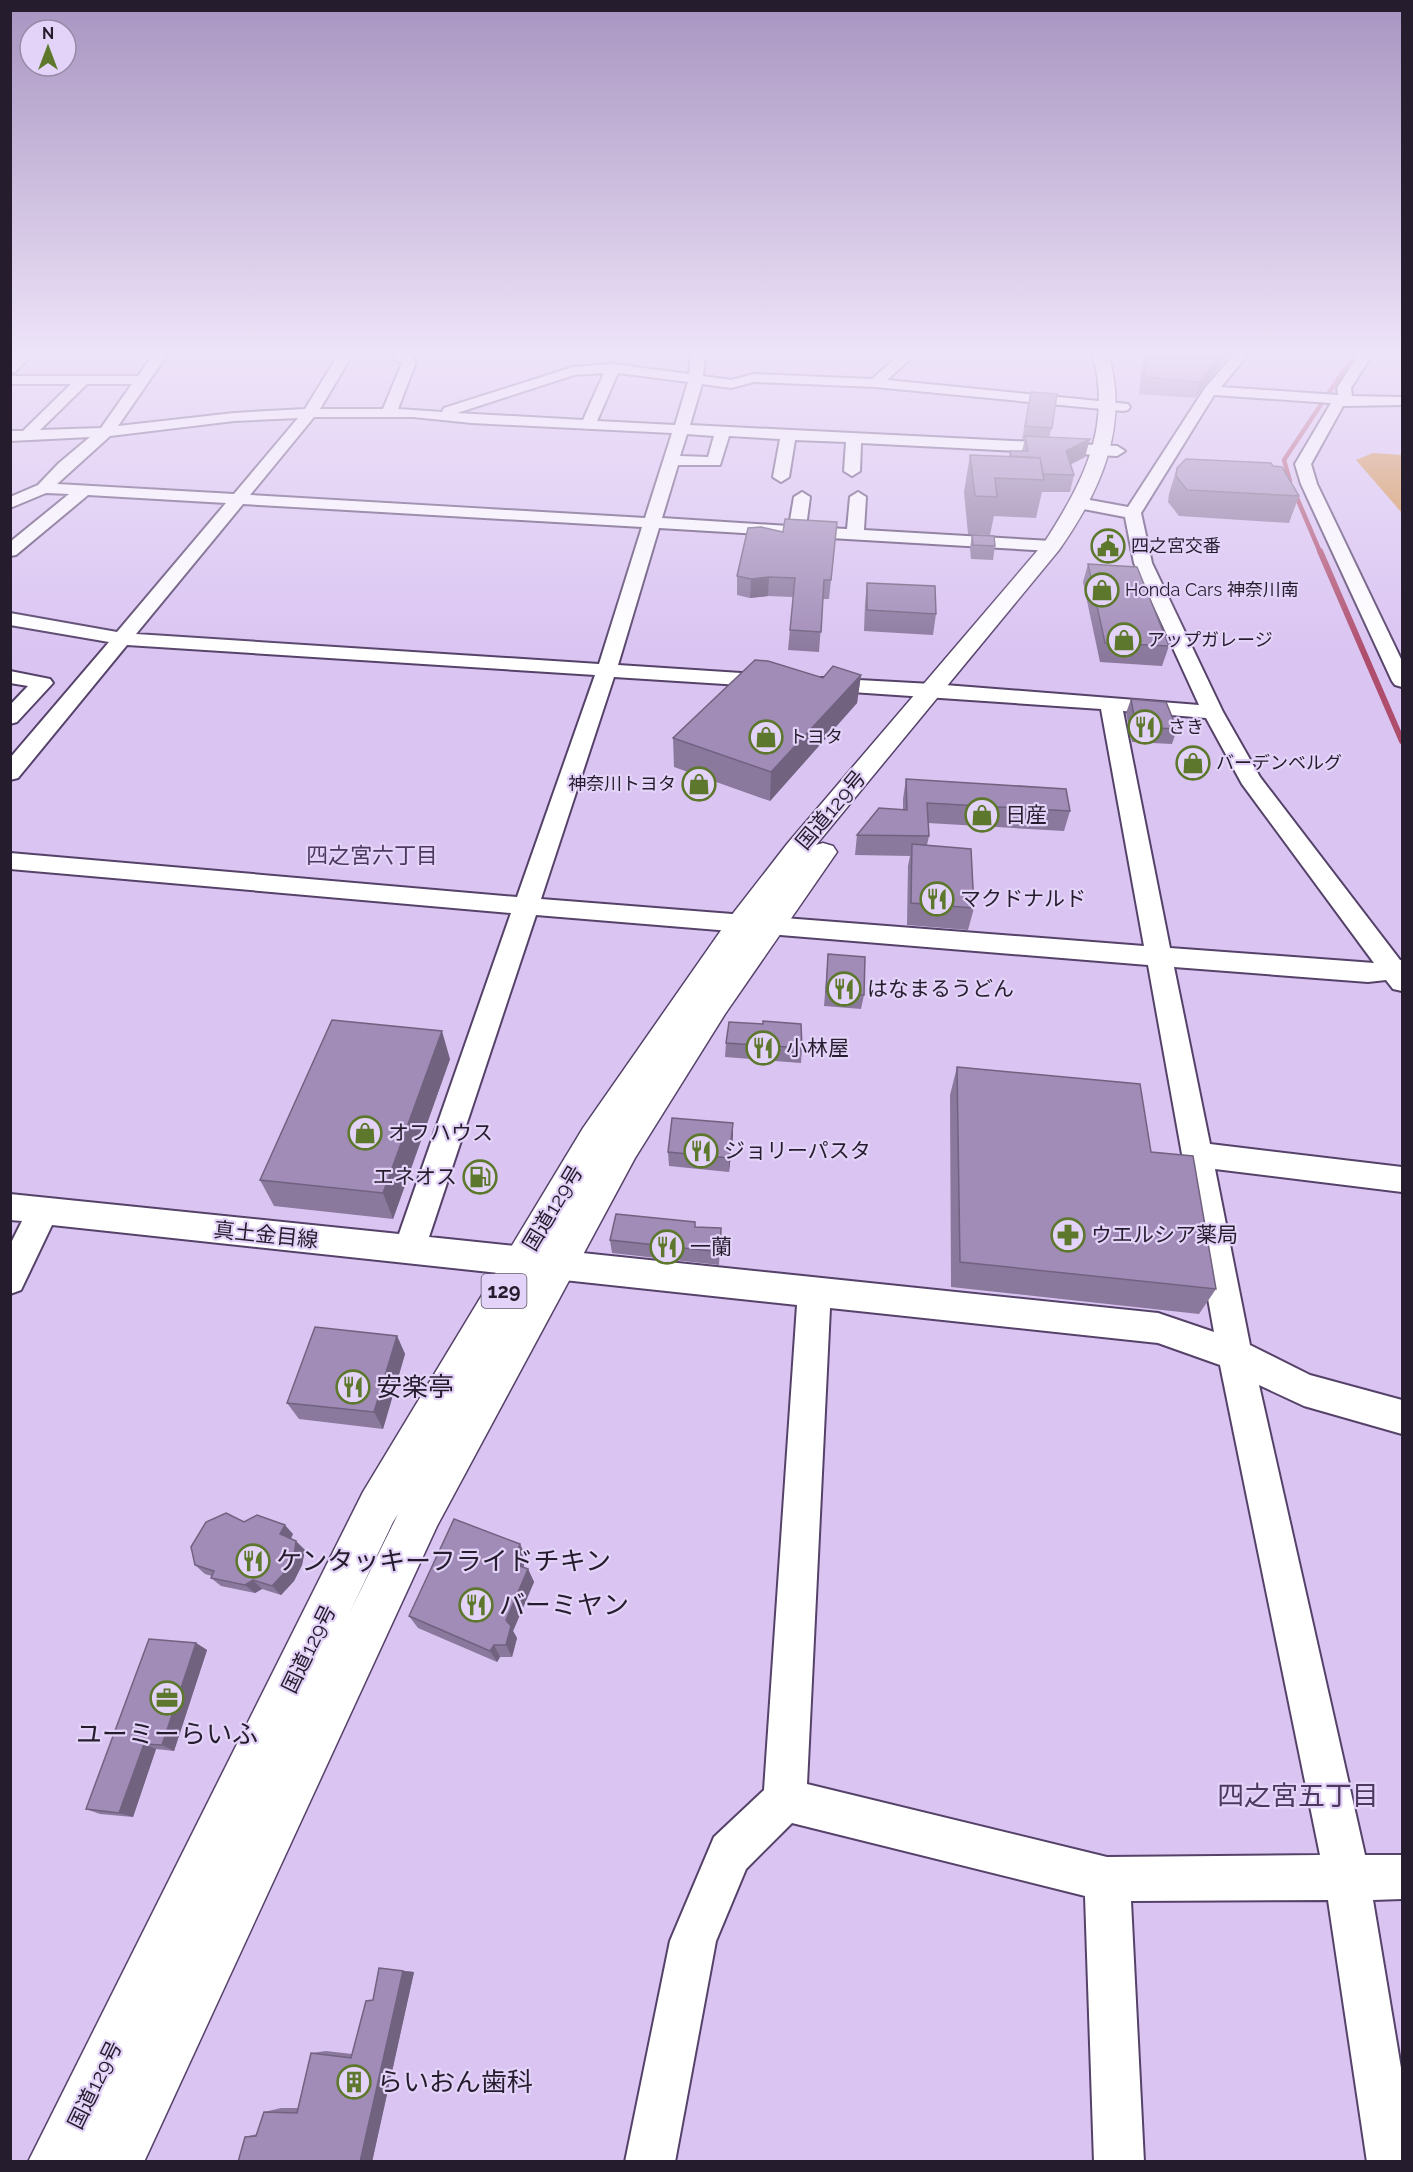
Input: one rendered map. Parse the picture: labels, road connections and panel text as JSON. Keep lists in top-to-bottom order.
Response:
{
  "streets": {
    "highway": ["国道129号", "129"],
    "street": ["真土金目線"]
  },
  "crossings": [
    ["国道129号", "真土金目線"]
  ],
  "districts": ["四之宮六丁目", "四之宮五丁目"],
  "places": {
    "public building": ["四之宮交番"],
    "shop": [
      "Honda Cars 神奈川南",
      "アップガレージ",
      "トヨタ",
      "バーデンベルグ",
      "神奈川トヨタ",
      "日産",
      "オフハウス"
    ],
    "restaurant": [
      "さき",
      "マクドナルド",
      "はなまるうどん",
      "小林屋",
      "ジョリーパスタ",
      "一蘭",
      "安楽亭",
      "ケンタッキーフライドチキン",
      "バーミヤン"
    ],
    "fuel station": ["エネオス"],
    "pharmacy": ["ウエルシア薬局"],
    "office": ["ユーミーらいふ"],
    "building": ["らいおん歯科"]
  },
  "north": "top"
}
